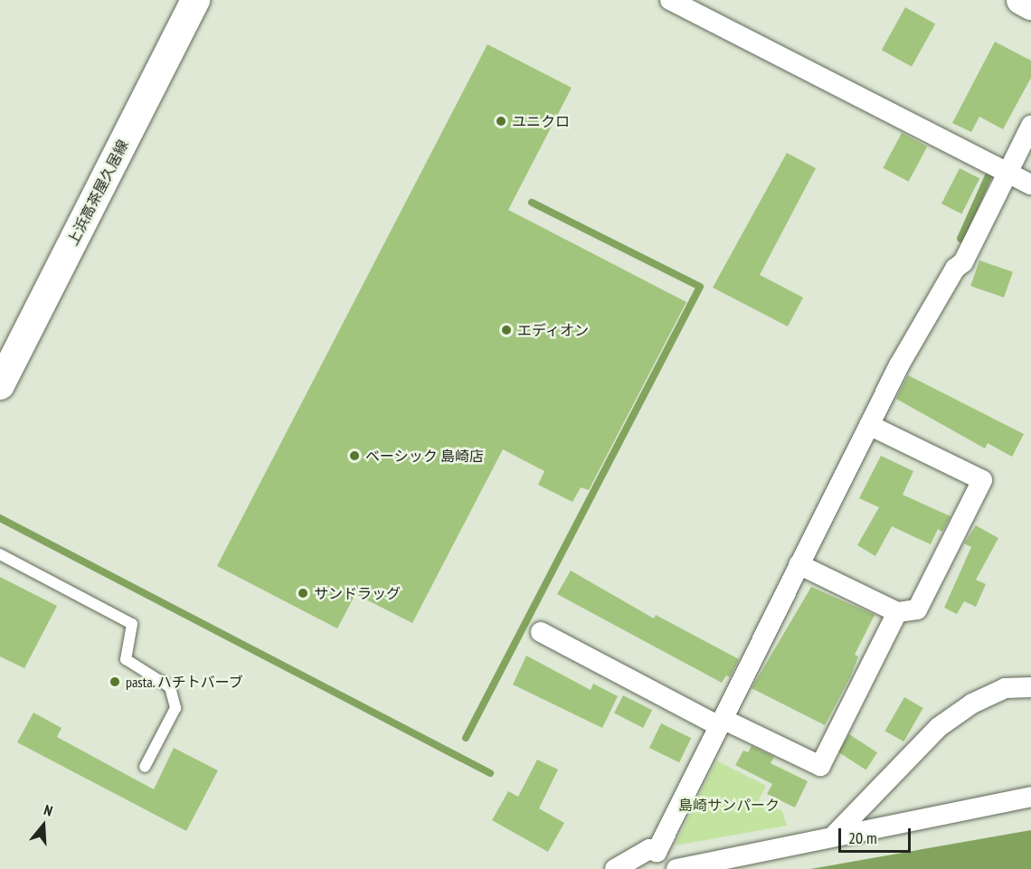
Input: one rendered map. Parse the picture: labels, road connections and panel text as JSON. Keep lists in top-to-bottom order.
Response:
{
  "streets": {
    "main road": ["上浜高茶屋久居線"]
  },
  "parks": ["島崎サンパーク"],
  "places": [
    "ユニクロ",
    "エディオン",
    "ベーシック 島崎店",
    "サンドラッグ",
    "pasta. ハチトバーブ"
  ],
  "scale_bar": "20 m",
  "north": "top"
}
